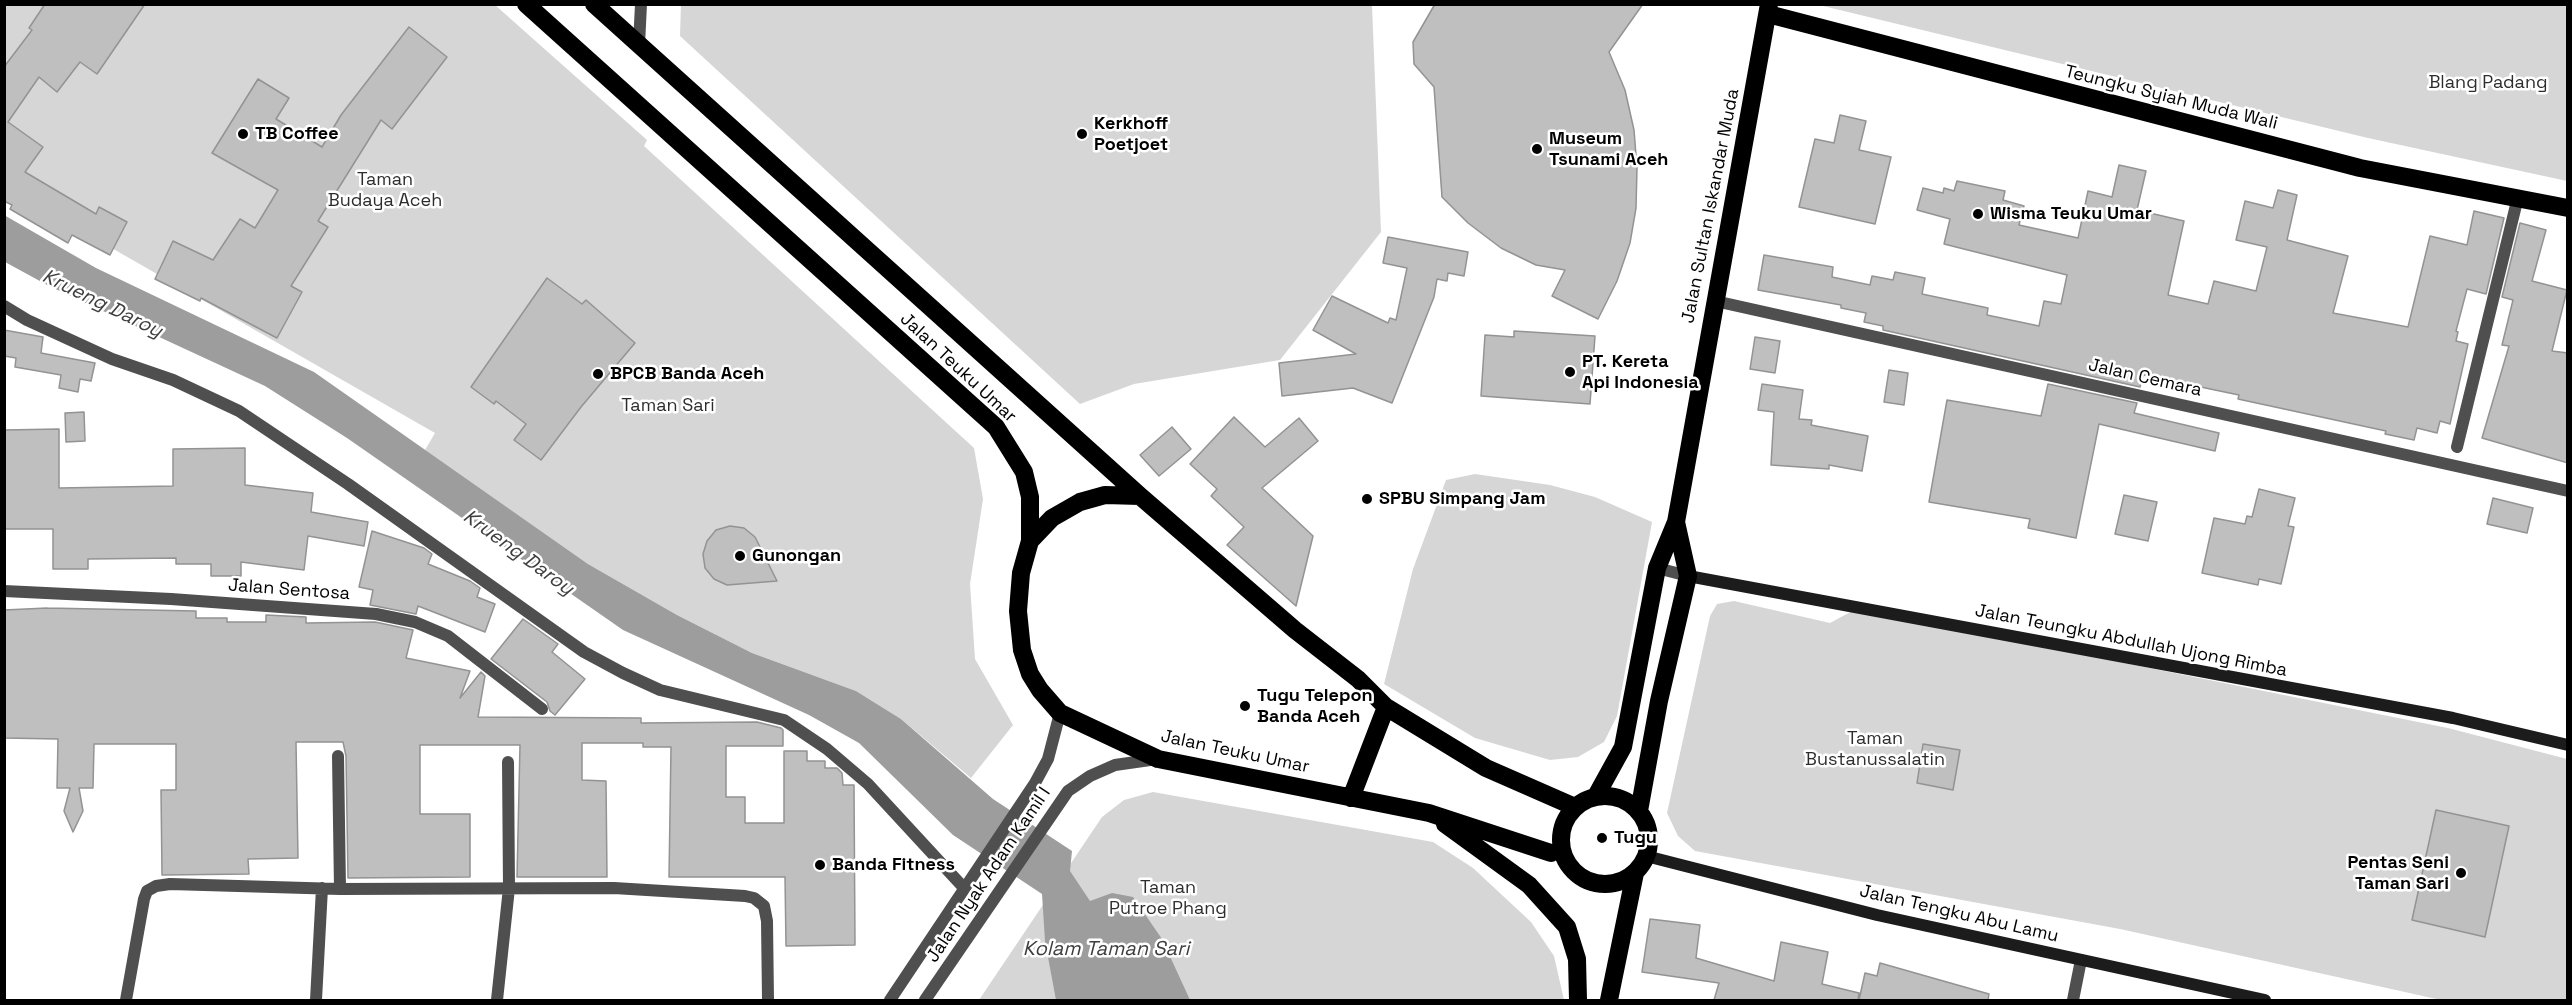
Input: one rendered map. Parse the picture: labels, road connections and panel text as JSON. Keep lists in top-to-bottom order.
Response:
{
  "streets": {
    "highway": ["Teungku Syiah Muda Wali", "Jalan Sultan Iskandar Muda", "Jalan Teuku Umar"],
    "street": [
      "Jalan Cemara",
      "Jalan Sentosa",
      "Jalan Teungku Abdullah Ujong Rimba",
      "Jalan Nyak Adam Kamil I",
      "Jalan Tengku Abu Lamu"
    ]
  },
  "crossings": [
    ["Teungku Syiah Muda Wali", "Jalan Sultan Iskandar Muda"],
    ["Jalan Sultan Iskandar Muda", "Jalan Teuku Umar"],
    ["Jalan Sultan Iskandar Muda", "Jalan Cemara"],
    ["Jalan Sultan Iskandar Muda", "Jalan Teungku Abdullah Ujong Rimba"],
    ["Jalan Sultan Iskandar Muda", "Jalan Tengku Abu Lamu"],
    ["Jalan Teuku Umar", "Jalan Nyak Adam Kamil I"],
    ["Jalan Teuku Umar", "Jalan Tengku Abu Lamu"]
  ],
  "water": ["Krueng Daroy", "Kolam Taman Sari"],
  "parks": [
    "Blang Padang",
    "Taman Budaya Aceh",
    "Taman Sari",
    "Taman Bustanussalatin",
    "Taman Putroe Phang"
  ],
  "places": [
    "TB Coffee",
    "Kerkhoff Poetjoet",
    "Museum Tsunami Aceh",
    "Wisma Teuku Umar",
    "PT. Kereta Api Indonesia",
    "BPCB Banda Aceh",
    "SPBU Simpang Jam",
    "Gunongan",
    "Tugu Telepon Banda Aceh",
    "Tugu",
    "Banda Fitness",
    "Pentas Seni Taman Sari"
  ]
}
